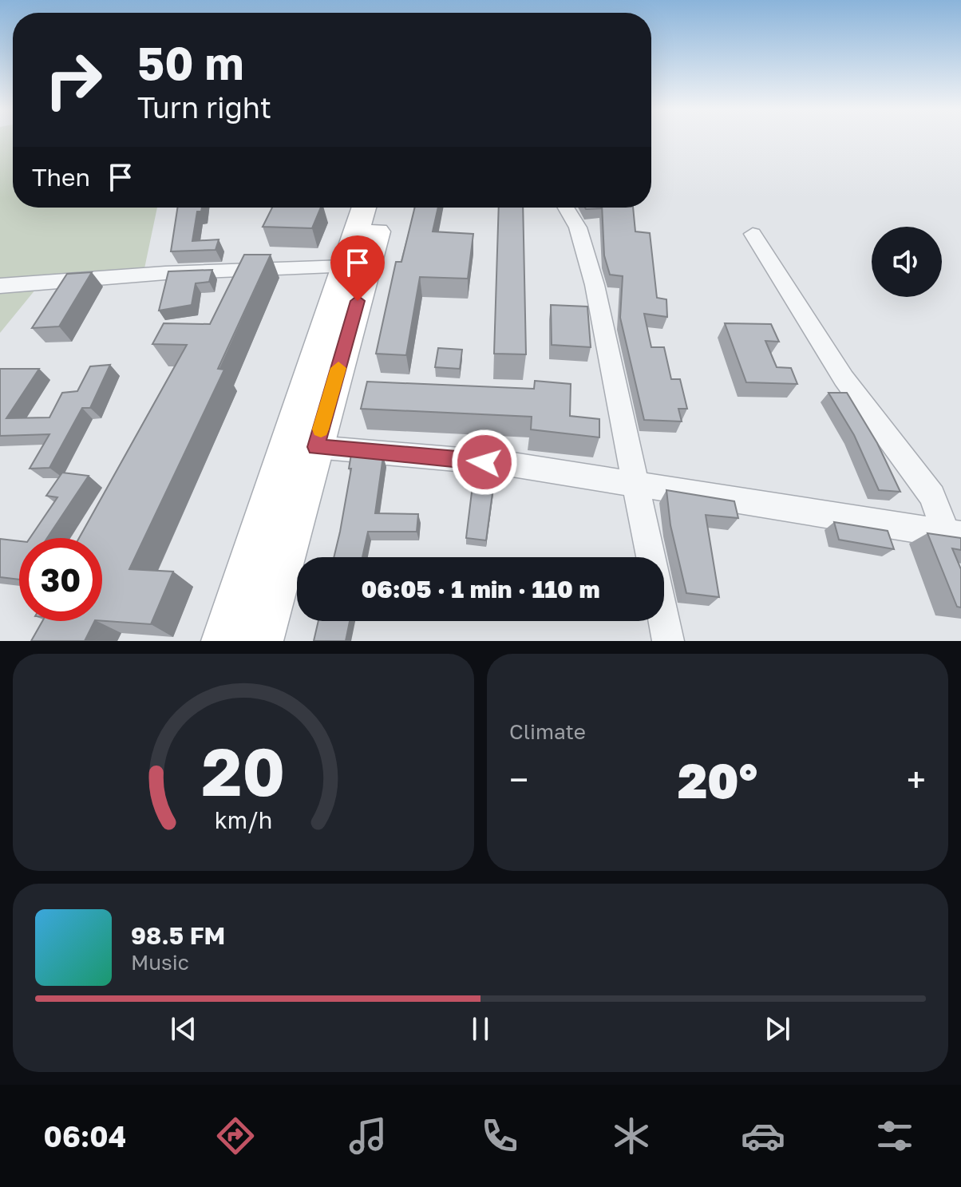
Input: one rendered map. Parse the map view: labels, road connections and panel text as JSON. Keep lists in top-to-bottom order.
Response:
{
  "page": {
    "turn": ["50 m", "Turn right"],
    "then": "Then",
    "limit": "30",
    "trip": "06:05 · 1 min · 110 m",
    "tile": "Climate",
    "heat": ["−", "20°", "+"],
    "song": ["98.5 FM", "Music"],
    "tabs": "06:04",
    "gauge": ["20", "km/h"]
  }
}
